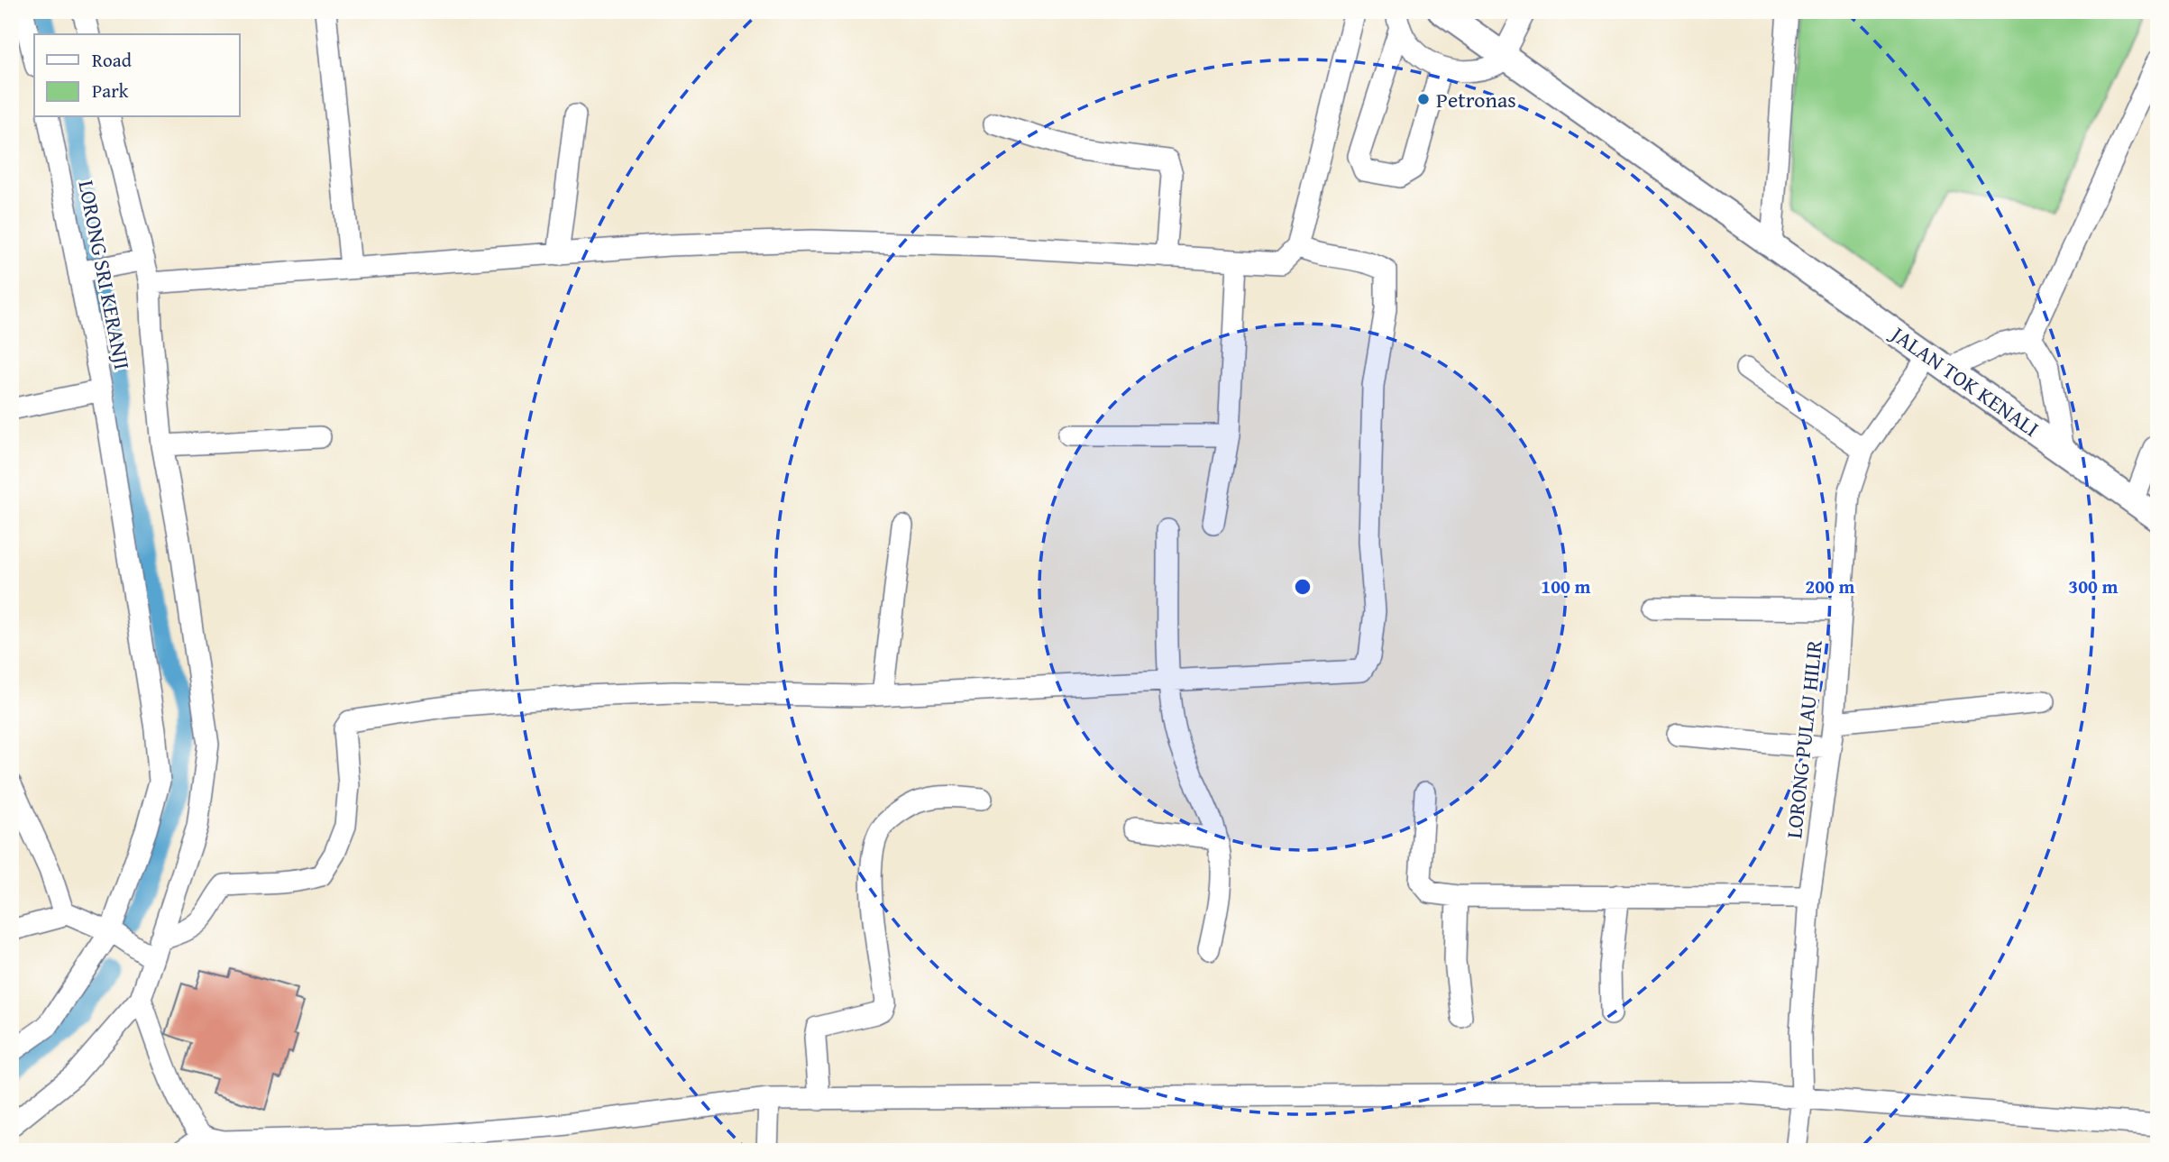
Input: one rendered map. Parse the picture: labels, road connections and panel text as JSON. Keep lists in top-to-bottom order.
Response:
{
  "streets": {
    "main road": ["JALAN TOK KENALI"],
    "street": ["LORONG SRI KERANJI", "LORONG PULAU HILIR"]
  },
  "crossings": [
    ["JALAN TOK KENALI", "LORONG PULAU HILIR"]
  ],
  "places": ["Petronas"],
  "legend": ["Road", "Park"],
  "rings": ["100 m", "200 m", "300 m"]
}
